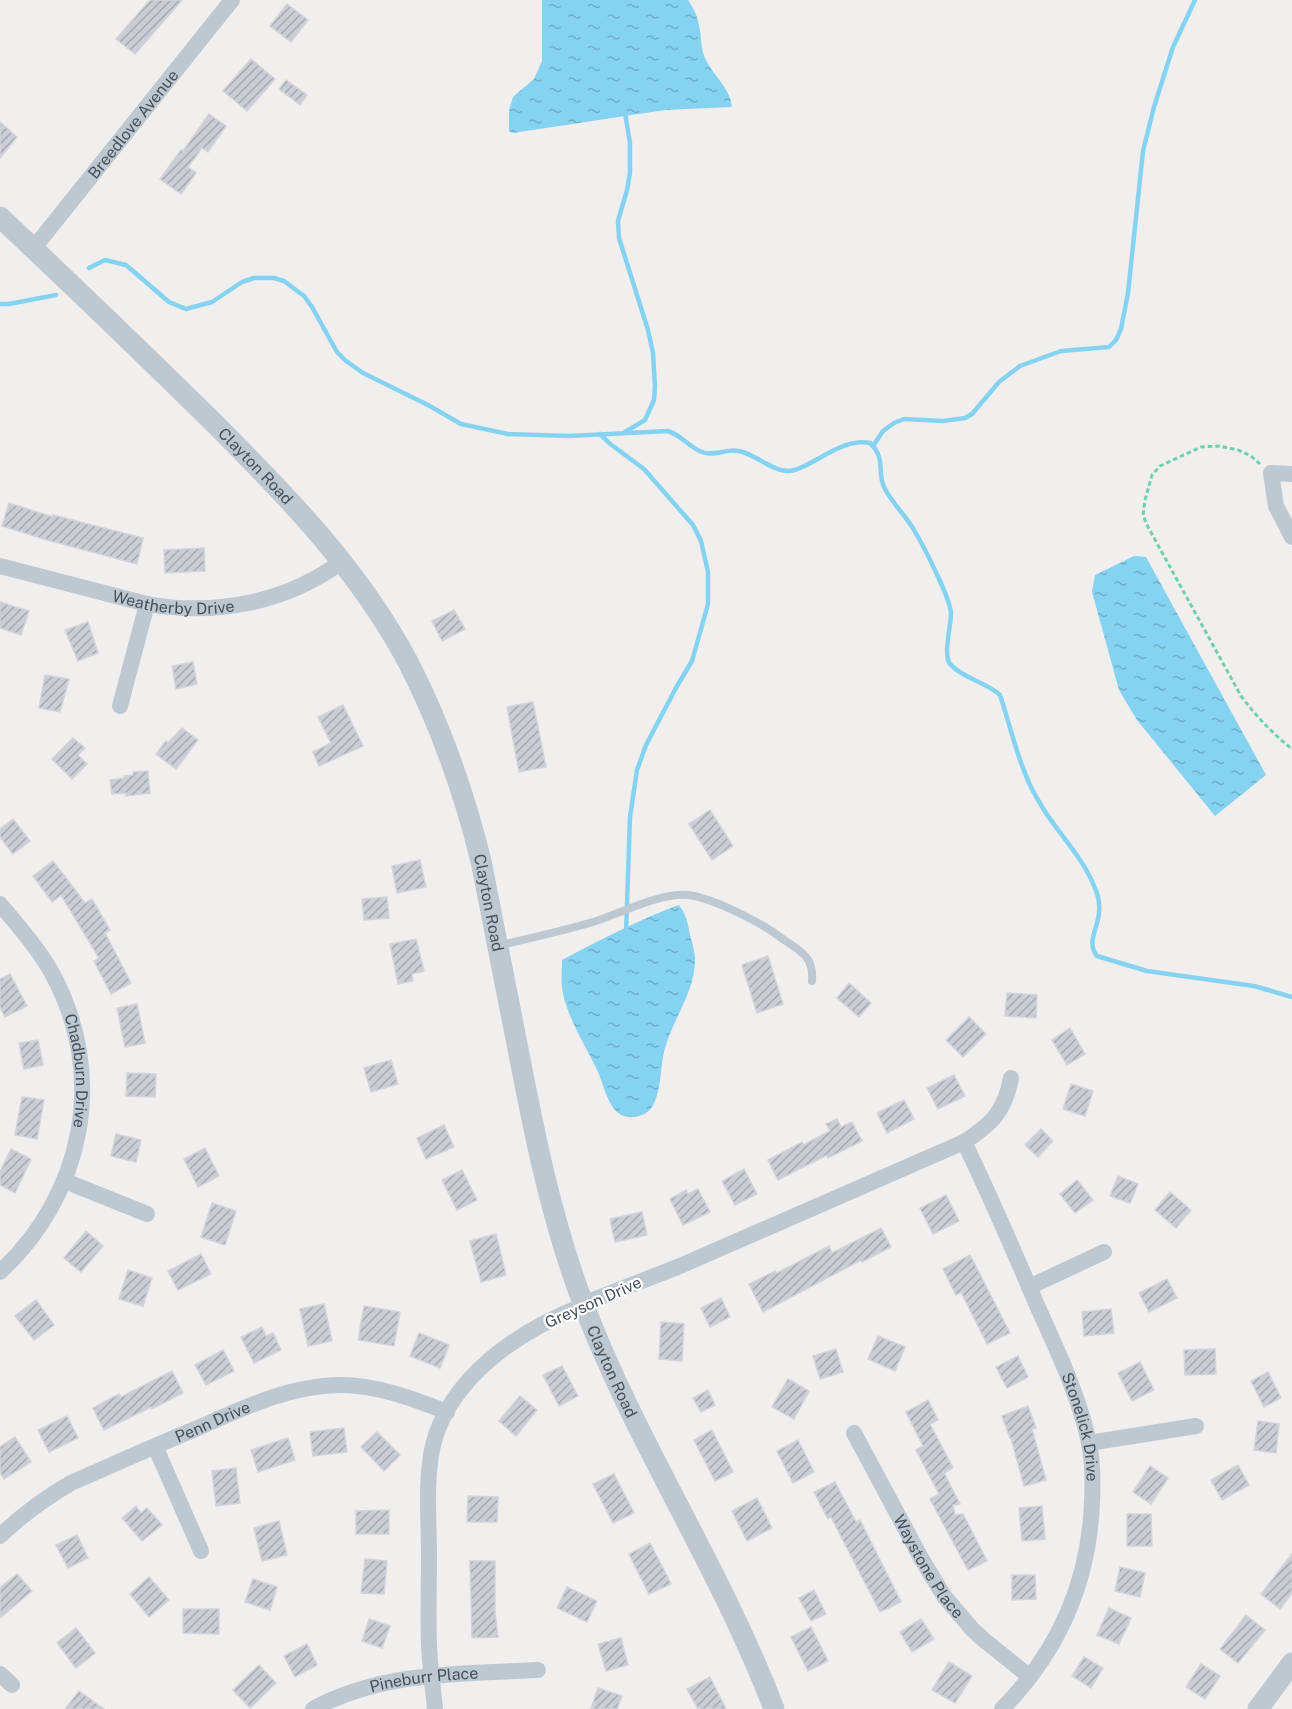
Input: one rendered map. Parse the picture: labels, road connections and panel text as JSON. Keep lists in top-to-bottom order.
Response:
{
  "streets": {
    "street": [
      "Breedlove Avenue",
      "Clayton Road",
      "Weatherby Drive",
      "Chadburn Drive",
      "Greyson Drive",
      "Penn Drive",
      "Stonelick Drive",
      "Waystone Place",
      "Pineburr Place"
    ]
  },
  "crossings": [
    ["Breedlove Avenue", "Clayton Road"],
    ["Clayton Road", "Weatherby Drive"],
    ["Clayton Road", "Greyson Drive"],
    ["Greyson Drive", "Penn Drive"],
    ["Greyson Drive", "Stonelick Drive"],
    ["Greyson Drive", "Pineburr Place"],
    ["Stonelick Drive", "Waystone Place"]
  ]
}
